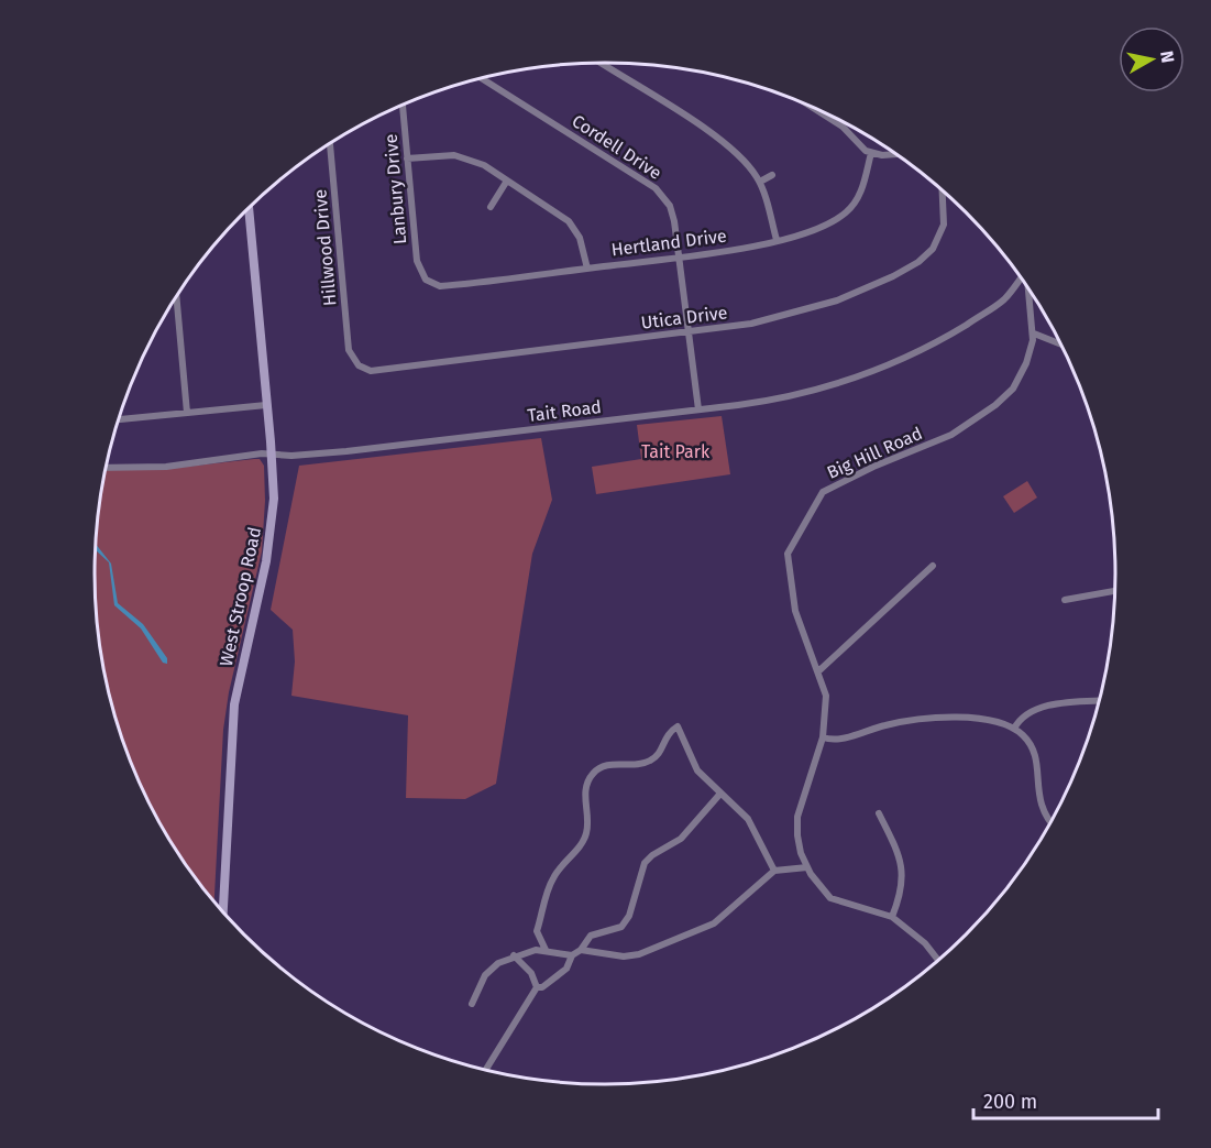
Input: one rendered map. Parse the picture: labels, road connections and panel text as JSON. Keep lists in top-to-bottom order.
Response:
{
  "streets": {
    "main road": ["West Stroop Road"],
    "street": [
      "Cordell Drive",
      "Lanbury Drive",
      "Hertland Drive",
      "Hillwood Drive",
      "Utica Drive",
      "Tait Road",
      "Big Hill Road"
    ]
  },
  "crossings": [
    ["Cordell Drive", "Hertland Drive"],
    ["Cordell Drive", "Utica Drive"],
    ["Cordell Drive", "Tait Road"],
    ["Lanbury Drive", "Hertland Drive"],
    ["Hillwood Drive", "Utica Drive"],
    ["Tait Road", "West Stroop Road"]
  ],
  "parks": ["Tait Park"],
  "scale_bar": "200 m",
  "north": "right"
}
